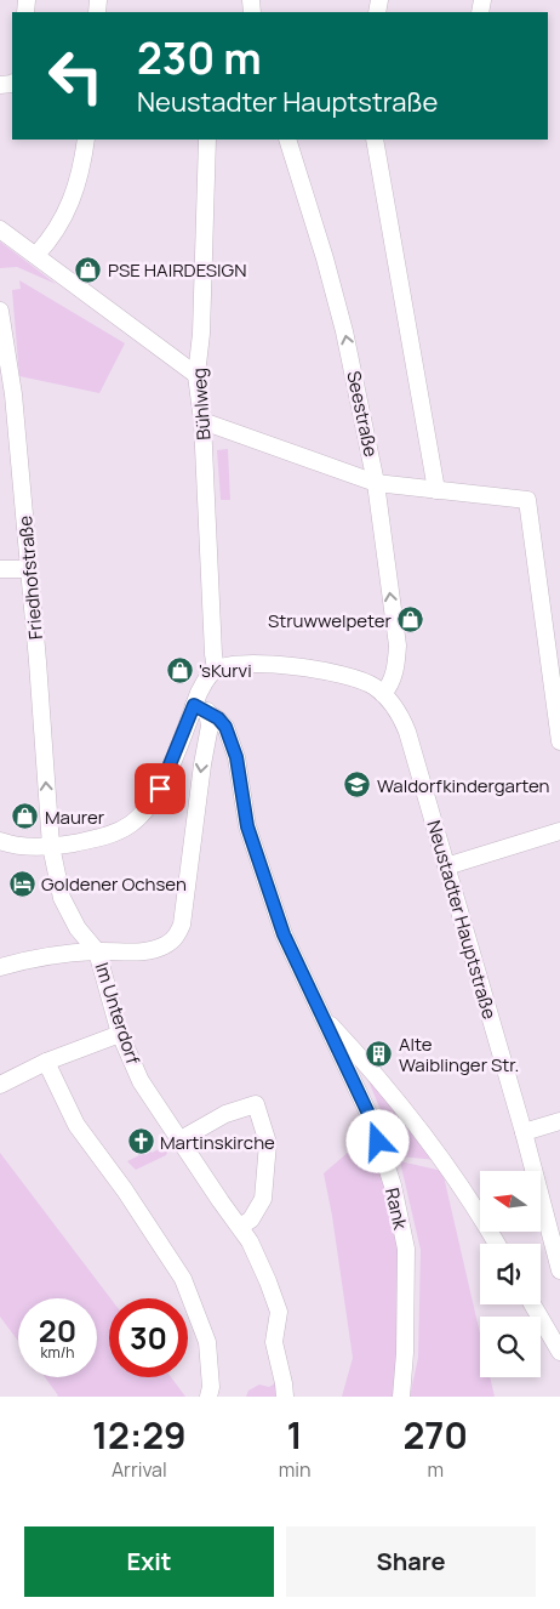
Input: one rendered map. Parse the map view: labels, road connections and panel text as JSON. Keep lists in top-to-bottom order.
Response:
{
  "streets": {
    "street": [
      "Bühlweg",
      "Seestraße",
      "Friedhofstraße",
      "Neustadter Hauptstraße",
      "Im Unterdorf",
      "Rank"
    ]
  },
  "crossings": [
    ["Bühlweg", "Neustadter Hauptstraße"],
    ["Seestraße", "Neustadter Hauptstraße"],
    ["Friedhofstraße", "Im Unterdorf"]
  ],
  "one_way": ["Friedhofstraße"],
  "places": {
    "shop": [
      "PSE HAIRDESIGN",
      "Struwwelpeter",
      "'sKurvi",
      "Maurer"
    ],
    "school or university": ["Waldorfkindergarten"],
    "hotel": ["Goldener Ochsen"],
    "building": ["Alte Waiblinger Str."],
    "church": ["Martinskirche"]
  },
  "north": "left",
  "page": {
    "turn": ["230 m", "Neustadter Hauptstraße"],
    "speed": "20 km/h",
    "limit": "30",
    "eta": [
      "12:29",
      "Arrival",
      "1",
      "min",
      "270",
      "m"
    ],
    "buttons": ["Exit", "Share"]
  }
}
